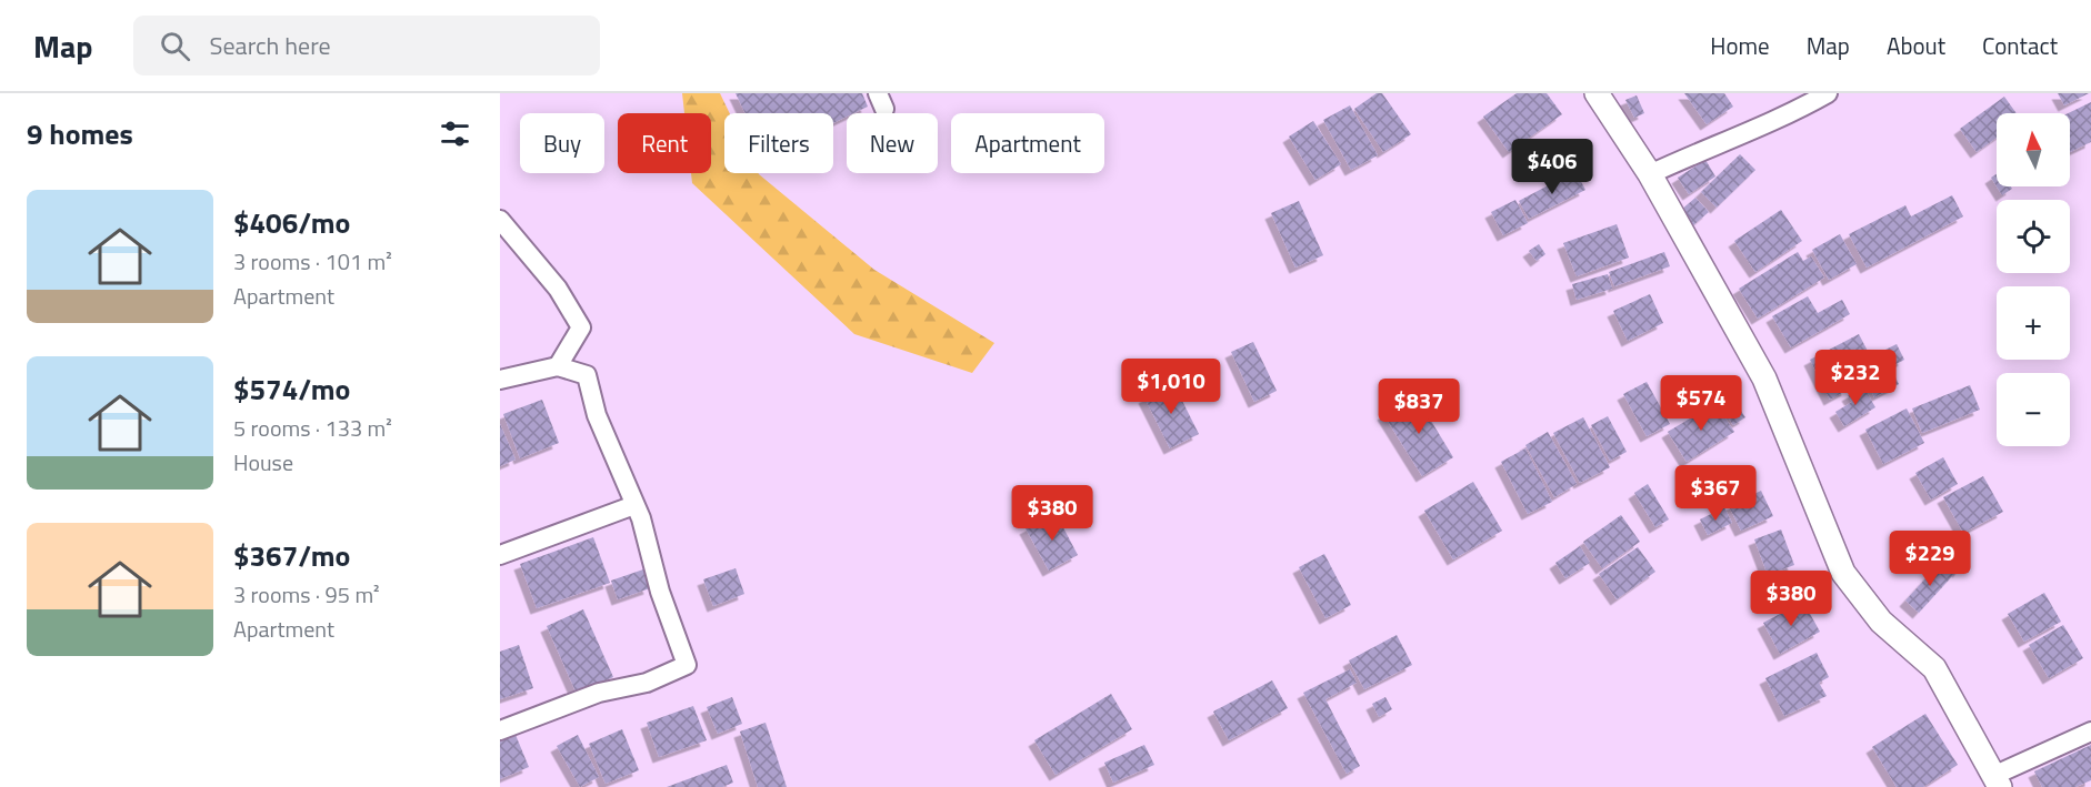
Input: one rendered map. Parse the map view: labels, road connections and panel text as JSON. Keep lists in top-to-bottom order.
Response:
{
  "north": "top",
  "page": {
    "header": "Map",
    "search": "Search here",
    "nav": [
      "Home",
      "Map",
      "About",
      "Contact"
    ],
    "heading": "9 homes",
    "map_buttons": ["+", "−"],
    "chip": [
      "Buy",
      "Rent",
      "Filters",
      "New",
      "Apartment"
    ],
    "price": [
      "$406",
      "$232",
      "$1,010",
      "$574",
      "$837",
      "$367",
      "$380",
      "$229",
      "$380"
    ],
    "list": [
      {
        "name": "$406/mo",
        "note": "3 rooms · 101 m² · Apartment"
      },
      {
        "name": "$574/mo",
        "note": "5 rooms · 133 m² · House"
      },
      {
        "name": "$367/mo",
        "note": "3 rooms · 95 m² · Apartment"
      }
    ]
  }
}
